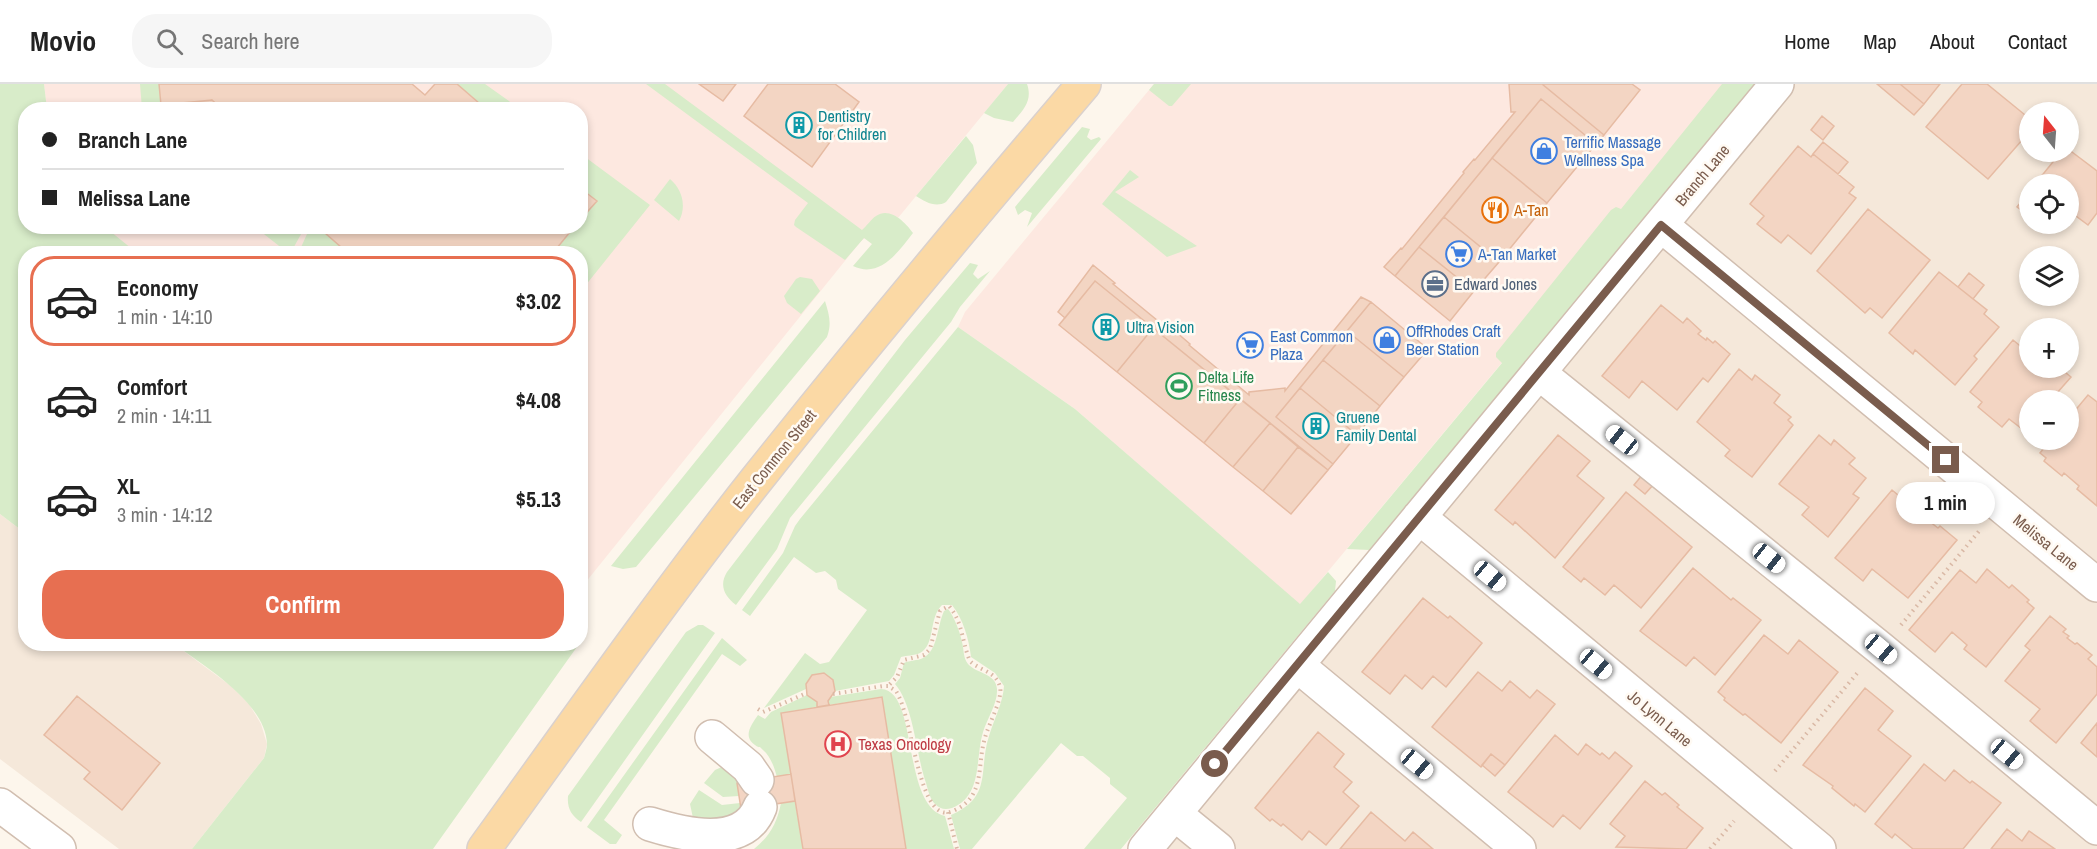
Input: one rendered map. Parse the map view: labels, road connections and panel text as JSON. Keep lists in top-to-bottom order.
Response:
{
  "streets": {
    "main road": ["East Common Street"],
    "street": ["Branch Lane", "Melissa Lane", "Jo Lynn Lane"]
  },
  "crossings": [
    ["Branch Lane", "Melissa Lane"],
    ["Branch Lane", "Jo Lynn Lane"]
  ],
  "places": {
    "building": ["Dentistry for Children", "Ultra Vision", "Gruene Family Dental"],
    "shop": ["Terrific Massage Wellness Spa", "OffRhodes Craft Beer Station"],
    "restaurant": ["A-Tan"],
    "supermarket": ["A-Tan Market", "East Common Plaza"],
    "office": ["Edward Jones"],
    "sports": ["Delta Life Fitness"],
    "hospital": ["Texas Oncology"]
  },
  "north": "top",
  "page": {
    "header": "Movio",
    "search": "Search here",
    "nav": [
      "Home",
      "Map",
      "About",
      "Contact"
    ],
    "map_buttons": ["+", "−"],
    "banner": ["Branch Lane", "Melissa Lane"],
    "list": [
      {
        "name": "Economy",
        "note": "1 min · 14:10",
        "value": "$3.02"
      },
      {
        "name": "Comfort",
        "note": "2 min · 14:11",
        "value": "$4.08"
      },
      {
        "name": "XL",
        "note": "3 min · 14:12",
        "value": "$5.13"
      }
    ],
    "bubble": "1 min",
    "buttons": "Confirm"
  }
}
